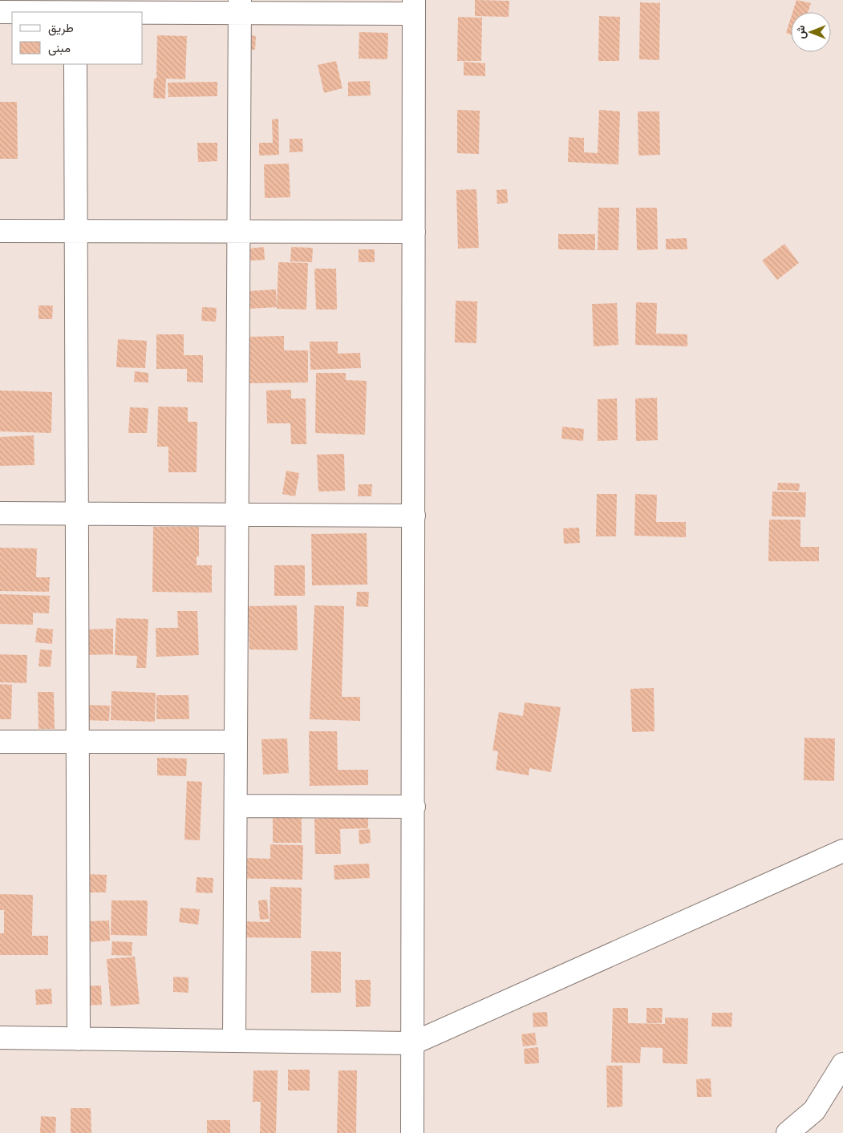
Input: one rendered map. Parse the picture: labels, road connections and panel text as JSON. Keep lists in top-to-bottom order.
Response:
{
  "legend": ["طريق", "مبنى"],
  "north": "left"
}
